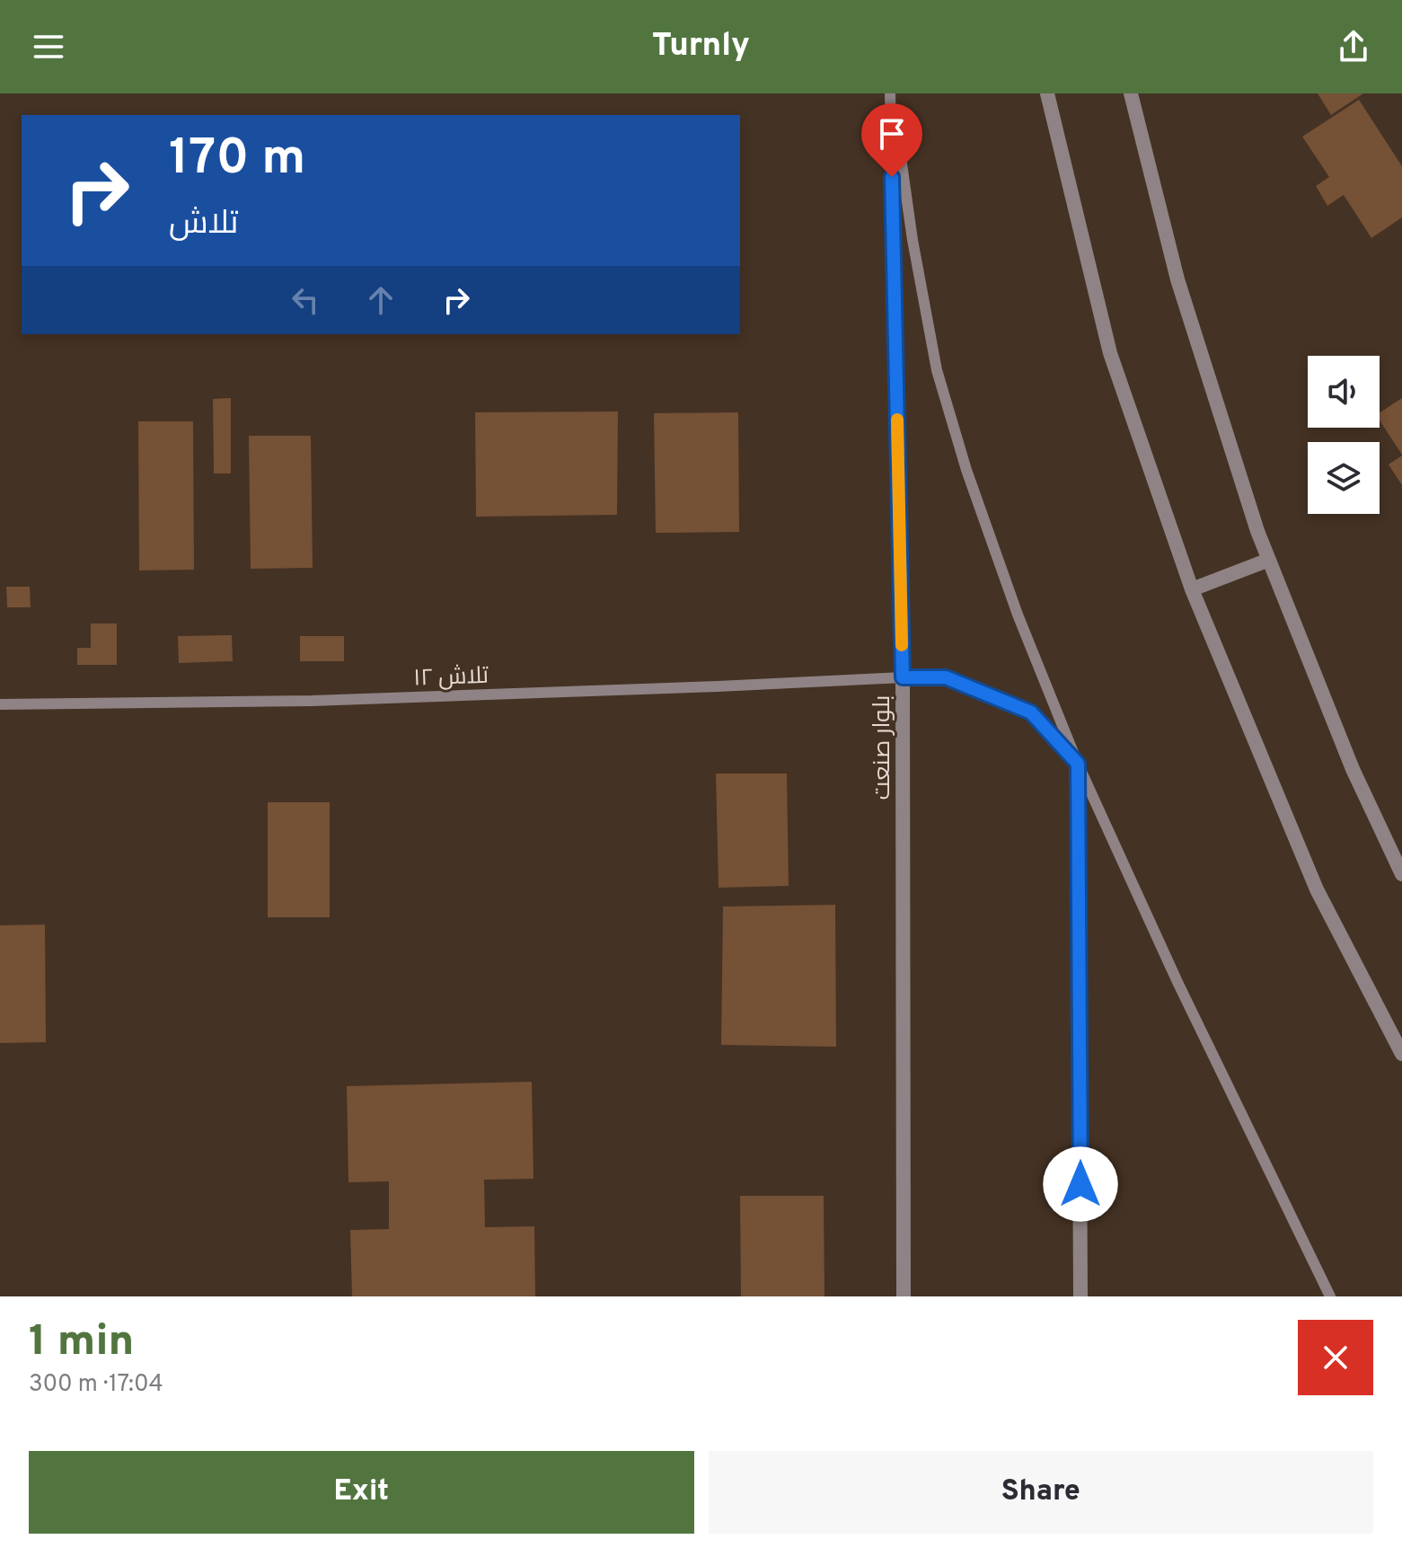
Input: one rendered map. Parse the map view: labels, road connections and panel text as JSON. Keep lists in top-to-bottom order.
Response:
{
  "streets": {
    "street": ["بلوار صنعت"],
    "lane": ["تلاش ۱۲"]
  },
  "crossings": [
    ["تلاش ۱۲", "بلوار صنعت"]
  ],
  "page": {
    "header": "Turnly",
    "turn": ["170 m", "تلاش"],
    "heading": ["1 min", "300 m · 17:04"],
    "buttons": ["Exit", "Share"]
  }
}
